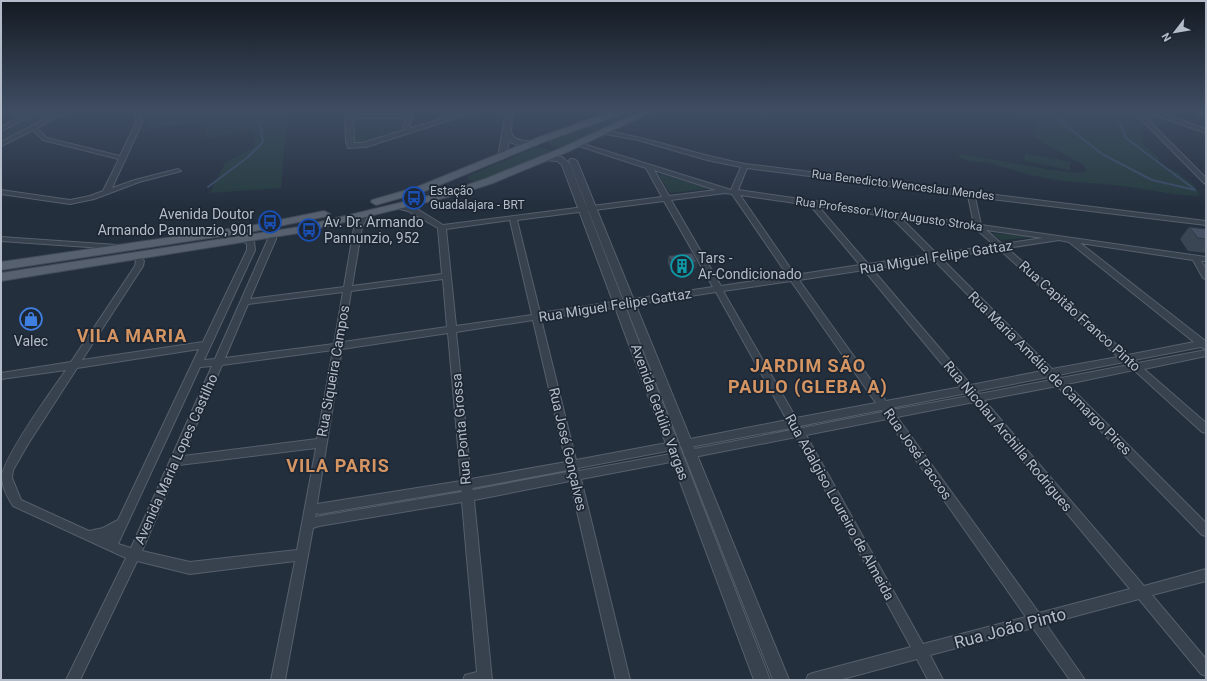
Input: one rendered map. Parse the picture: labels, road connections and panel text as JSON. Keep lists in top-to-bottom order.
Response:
{
  "streets": {
    "street": [
      "Rua Benedicto Wenceslau Mendes",
      "Rua Professor Vitor Augusto Stroka",
      "Rua Miguel Felipe Gattaz",
      "Rua Capitão Franco Pinto",
      "Rua Siqueira Campos",
      "Rua Maria Amélia de Camargo Pires",
      "Avenida Getúlio Vargas",
      "Rua Ponta Grossa",
      "Rua Nicolau Archilla Rodrigues",
      "Rua José Gonçalves",
      "Rua José Paccos",
      "Avenida Maria Lopes Castilho",
      "Rua Adalgiso Loureiro de Almeida",
      "Rua João Pinto"
    ]
  },
  "crossings": [
    ["Rua Professor Vitor Augusto Stroka", "Rua Miguel Felipe Gattaz"],
    ["Rua Professor Vitor Augusto Stroka", "Rua Capitão Franco Pinto"],
    ["Rua Professor Vitor Augusto Stroka", "Rua Maria Amélia de Camargo Pires"],
    ["Rua Professor Vitor Augusto Stroka", "Rua Nicolau Archilla Rodrigues"],
    ["Rua Professor Vitor Augusto Stroka", "Rua José Paccos"],
    ["Rua Professor Vitor Augusto Stroka", "Rua Adalgiso Loureiro de Almeida"],
    ["Rua Miguel Felipe Gattaz", "Rua Capitão Franco Pinto"],
    ["Rua Miguel Felipe Gattaz", "Rua Siqueira Campos"],
    ["Rua Miguel Felipe Gattaz", "Rua Maria Amélia de Camargo Pires"],
    ["Rua Miguel Felipe Gattaz", "Avenida Getúlio Vargas"],
    ["Rua Miguel Felipe Gattaz", "Rua Ponta Grossa"],
    ["Rua Miguel Felipe Gattaz", "Rua Nicolau Archilla Rodrigues"],
    ["Rua Miguel Felipe Gattaz", "Rua José Gonçalves"],
    ["Rua Miguel Felipe Gattaz", "Rua José Paccos"],
    ["Rua Miguel Felipe Gattaz", "Avenida Maria Lopes Castilho"],
    ["Rua Miguel Felipe Gattaz", "Rua Adalgiso Loureiro de Almeida"],
    ["Rua Nicolau Archilla Rodrigues", "Rua João Pinto"],
    ["Rua José Paccos", "Rua João Pinto"],
    ["Rua Adalgiso Loureiro de Almeida", "Rua João Pinto"]
  ],
  "districts": ["VILA MARIA", "JARDIM SÃO PAULO (GLEBA A)", "VILA PARIS"],
  "places": {
    "bus stop": ["Estação Guadalajara - BRT", "Avenida Doutor Armando Pannunzio, 901", "Av. Dr. Armando Pannunzio, 952"],
    "building": ["Tars - Ar-Condicionado"],
    "shop": ["Valec"]
  },
  "north": "bottom left"
}
